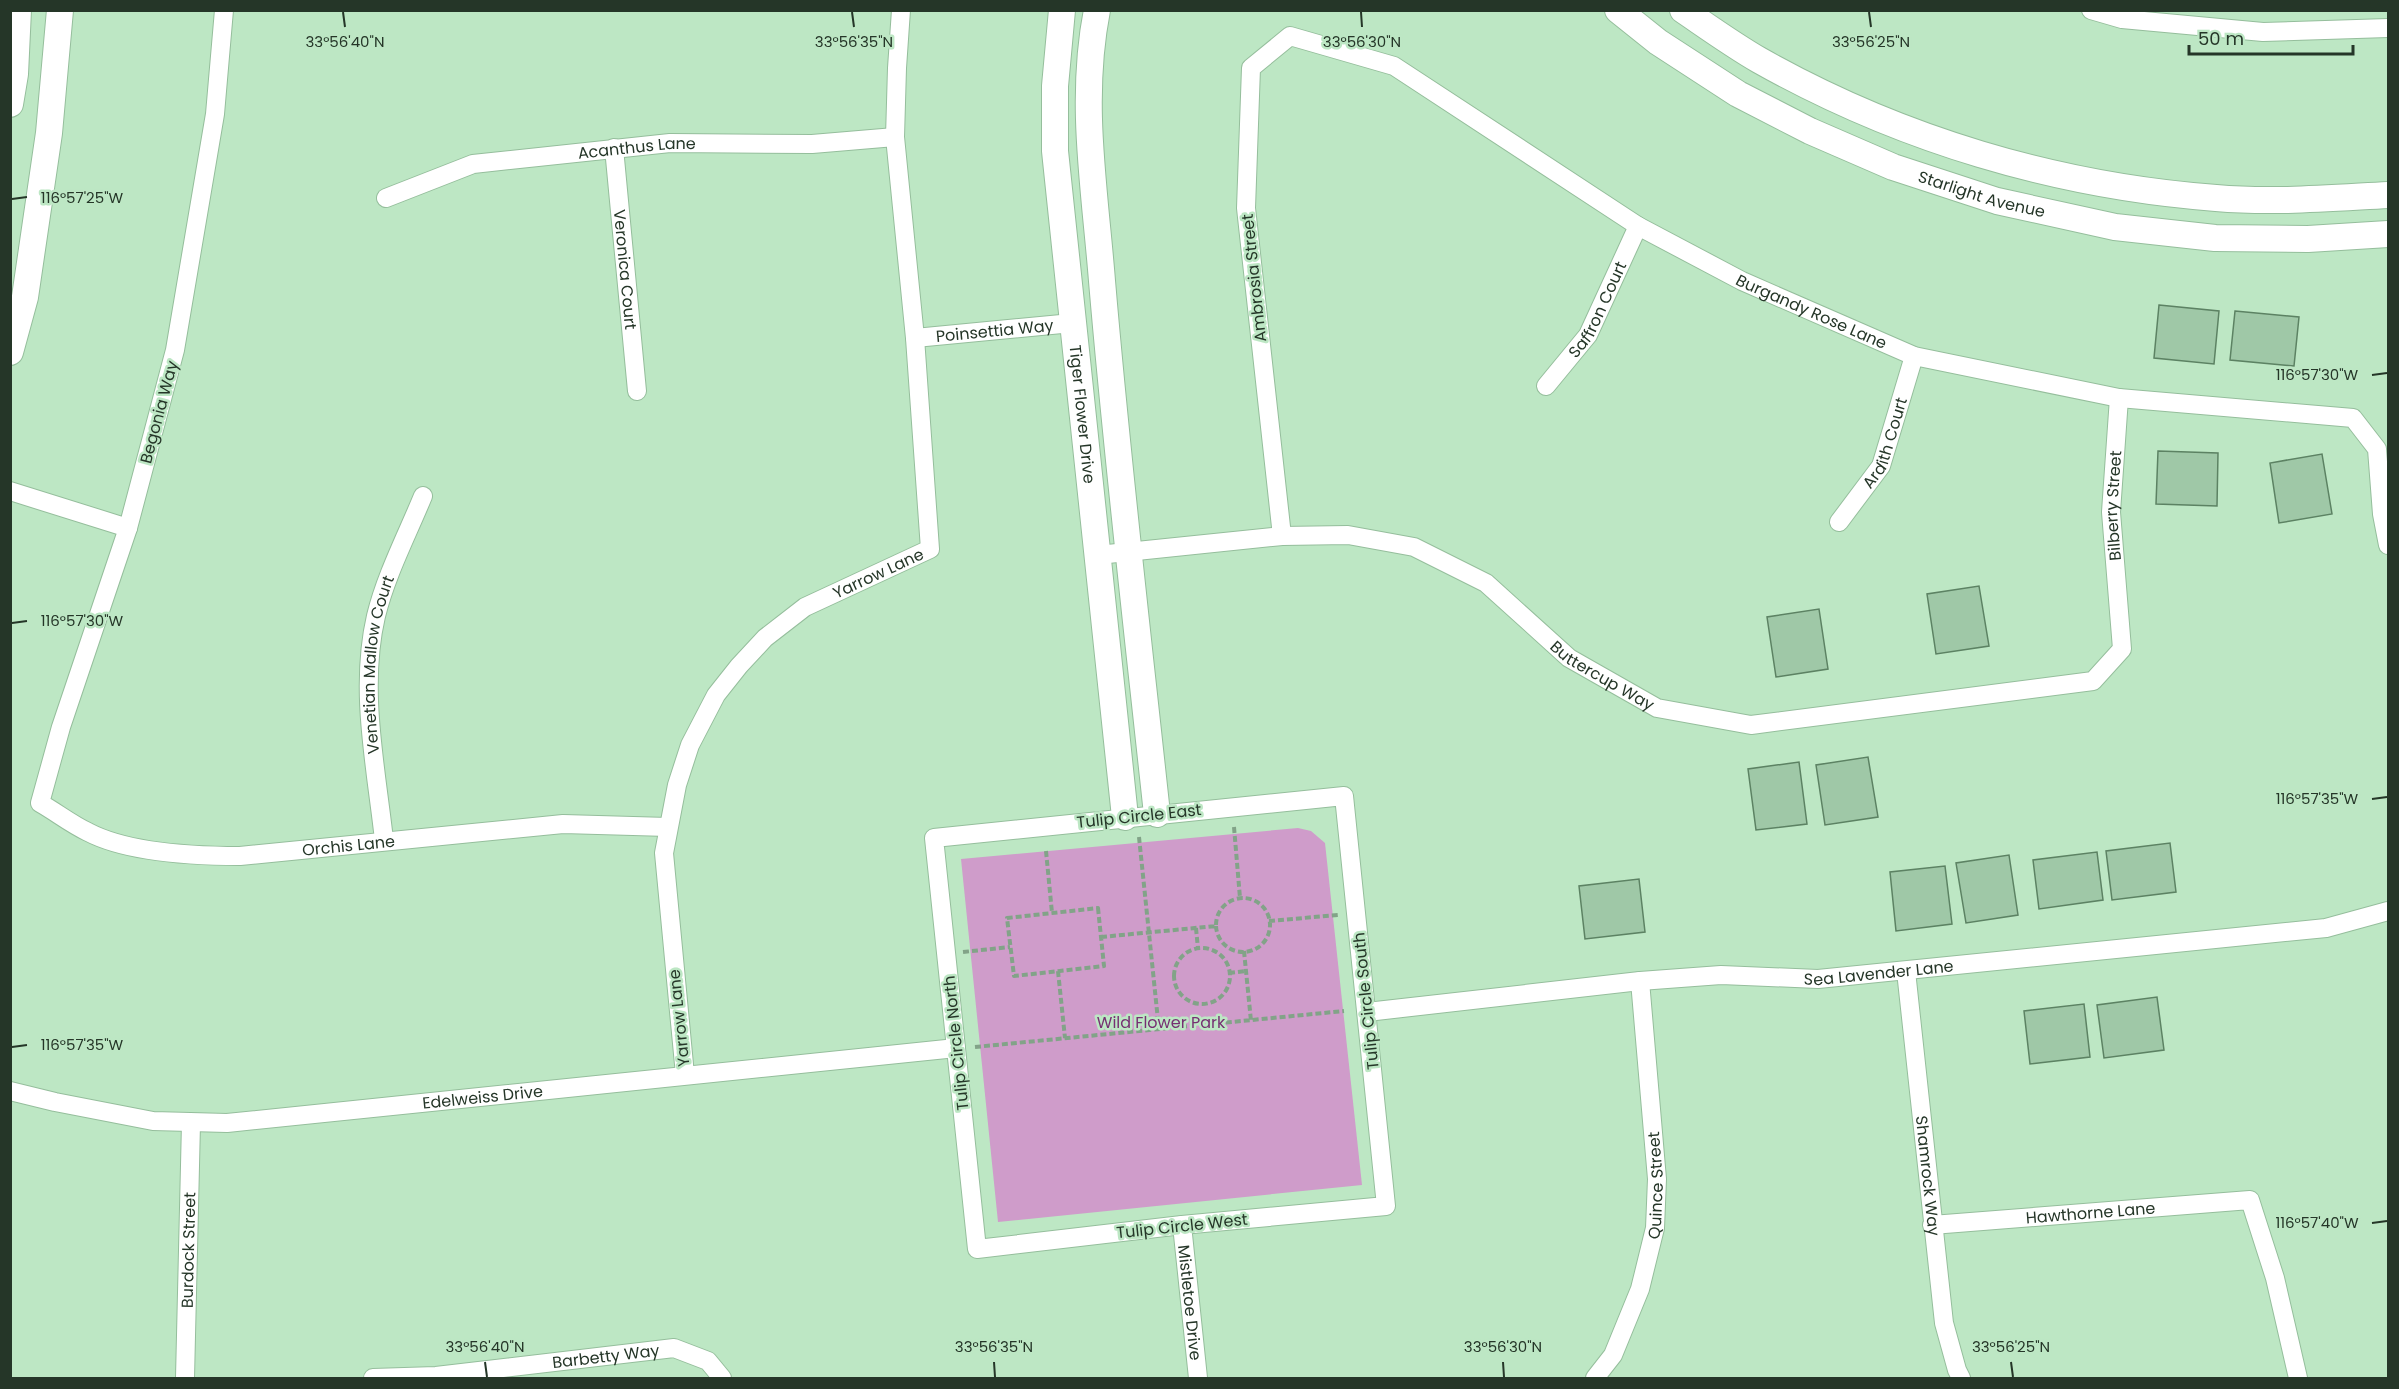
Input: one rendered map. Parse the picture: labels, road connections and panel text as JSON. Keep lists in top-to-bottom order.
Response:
{
  "streets": {
    "street": [
      "Acanthus Lane",
      "Starlight Avenue",
      "Veronica Court",
      "Ambrosia Street",
      "Saffron Court",
      "Burgandy Rose Lane",
      "Poinsettia Way",
      "Begonia Way",
      "Tiger Flower Drive",
      "Ardith Court",
      "Bilberry Street",
      "Yarrow Lane",
      "Venetian Mallow Court",
      "Buttercup Way",
      "Tulip Circle East",
      "Orchis Lane",
      "Sea Lavender Lane",
      "Tulip Circle South",
      "Tulip Circle North",
      "Edelweiss Drive",
      "Shamrock Way",
      "Quince Street",
      "Hawthorne Lane",
      "Tulip Circle West",
      "Burdock Street",
      "Mistletoe Drive",
      "Barbetty Way"
    ]
  },
  "crossings": [
    ["Acanthus Lane", "Veronica Court"],
    ["Acanthus Lane", "Yarrow Lane"],
    ["Ambrosia Street", "Burgandy Rose Lane"],
    ["Ambrosia Street", "Buttercup Way"],
    ["Saffron Court", "Burgandy Rose Lane"],
    ["Burgandy Rose Lane", "Ardith Court"],
    ["Burgandy Rose Lane", "Bilberry Street"],
    ["Poinsettia Way", "Tiger Flower Drive"],
    ["Poinsettia Way", "Yarrow Lane"],
    ["Begonia Way", "Orchis Lane"],
    ["Tiger Flower Drive", "Buttercup Way"],
    ["Tiger Flower Drive", "Tulip Circle East"],
    ["Bilberry Street", "Buttercup Way"],
    ["Yarrow Lane", "Orchis Lane"],
    ["Yarrow Lane", "Edelweiss Drive"],
    ["Venetian Mallow Court", "Orchis Lane"],
    ["Tulip Circle East", "Tulip Circle South"],
    ["Tulip Circle East", "Tulip Circle North"],
    ["Sea Lavender Lane", "Tulip Circle South"],
    ["Sea Lavender Lane", "Shamrock Way"],
    ["Sea Lavender Lane", "Quince Street"],
    ["Tulip Circle South", "Tulip Circle West"],
    ["Tulip Circle North", "Edelweiss Drive"],
    ["Tulip Circle North", "Tulip Circle West"],
    ["Edelweiss Drive", "Burdock Street"],
    ["Shamrock Way", "Hawthorne Lane"],
    ["Tulip Circle West", "Mistletoe Drive"]
  ],
  "parks": ["Wild Flower Park"],
  "scale_bar": "50 m",
  "coordinates": [
    "33°56'40\"N",
    "33°56'35\"N",
    "33°56'30\"N",
    "33°56'25\"N",
    "116°57'25\"W",
    "116°57'30\"W",
    "116°57'35\"W",
    "116°57'40\"W"
  ]
}
